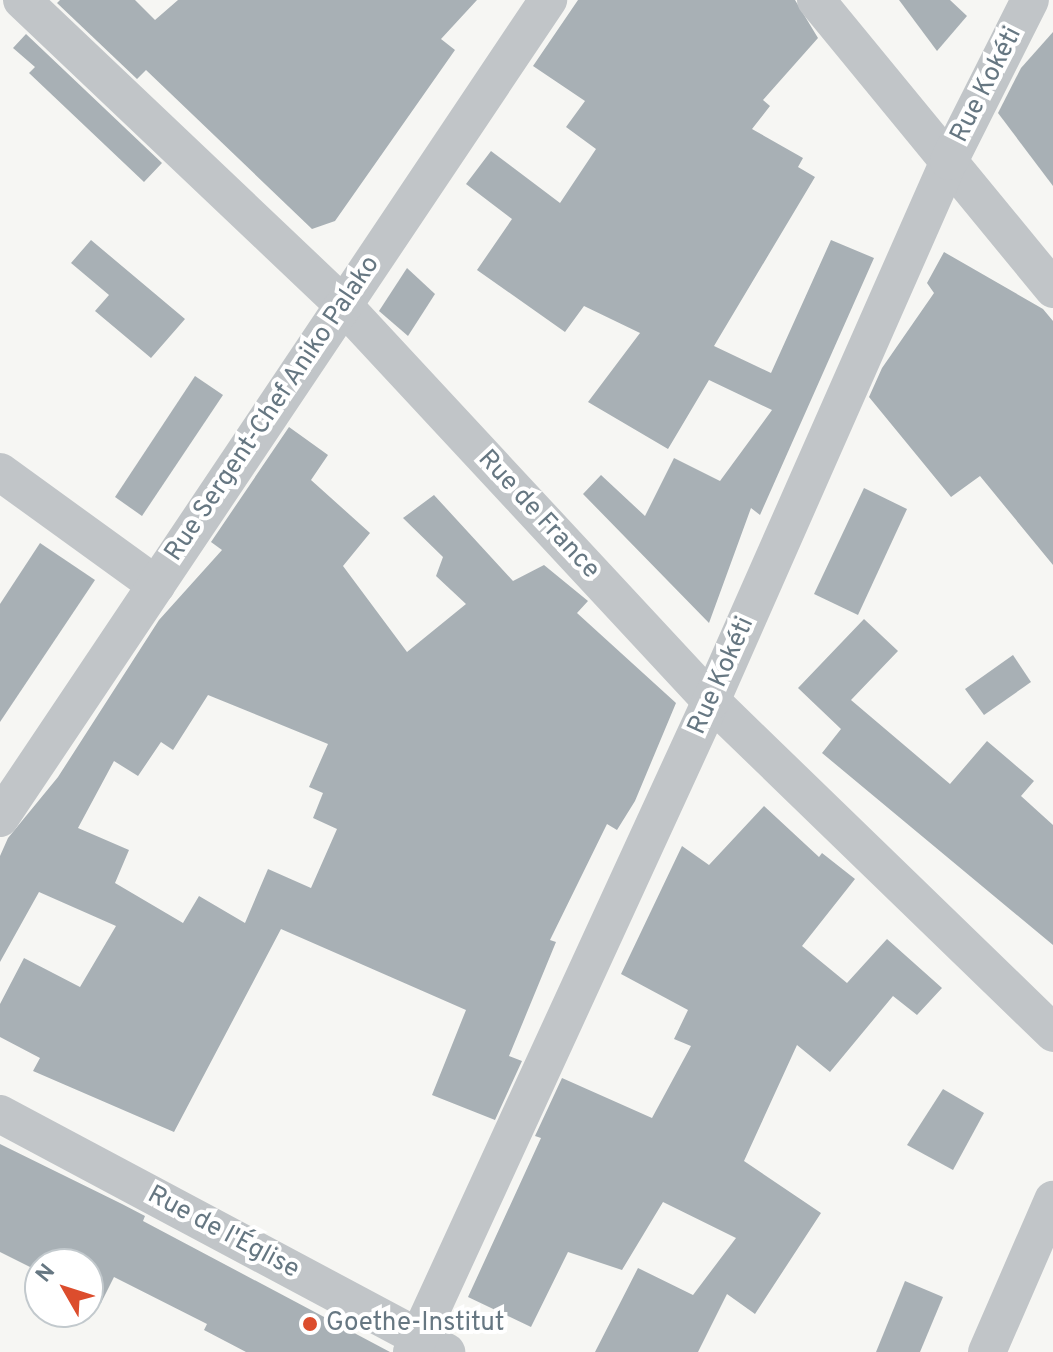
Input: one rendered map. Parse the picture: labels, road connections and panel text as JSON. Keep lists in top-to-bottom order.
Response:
{
  "streets": {
    "street": [
      "Rue Kokéti",
      "Rue Sergent-Chef Aniko Palako",
      "Rue de France",
      "Rue de l'Église"
    ]
  },
  "crossings": [
    ["Rue Kokéti", "Rue de France"],
    ["Rue Kokéti", "Rue de l'Église"],
    ["Rue Sergent-Chef Aniko Palako", "Rue de France"]
  ],
  "places": ["Goethe-Institut"],
  "north": "top left"
}
